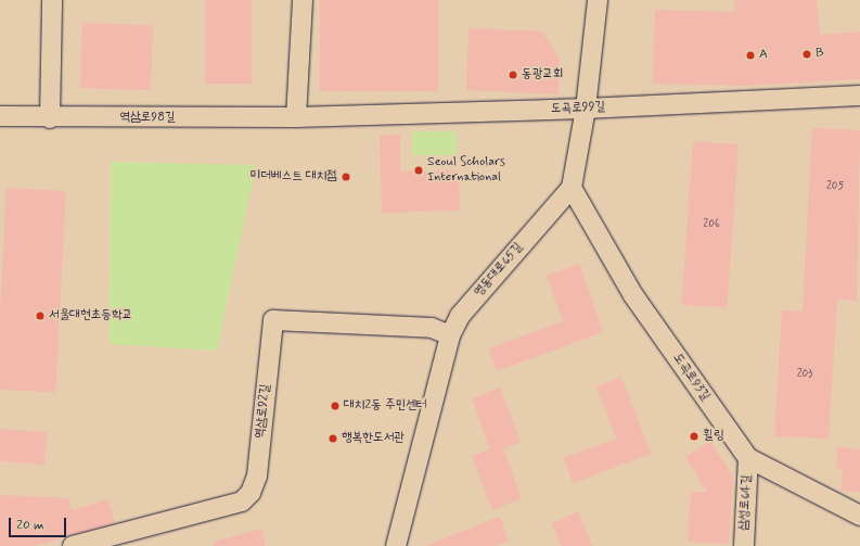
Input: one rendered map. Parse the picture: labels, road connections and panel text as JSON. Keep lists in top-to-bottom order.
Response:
{
  "streets": {
    "street": [
      "도곡로99길",
      "역삼로98길",
      "영동대로65길",
      "도곡로93길",
      "역삼로92길",
      "삼성로64길"
    ]
  },
  "crossings": [
    ["도곡로99길", "역삼로98길"],
    ["영동대로65길", "도곡로93길"],
    ["영동대로65길", "역삼로92길"],
    ["도곡로93길", "삼성로64길"]
  ],
  "places": [
    "B",
    "A",
    "동광교회",
    "Seoul Scholars International",
    "미더베스트 대치점",
    "서울대현초등학교",
    "대치2동 주민센터",
    "휠링",
    "행복한도서관"
  ],
  "house_numbers": ["205", "206", "203"],
  "scale_bar": "20 m"
}
